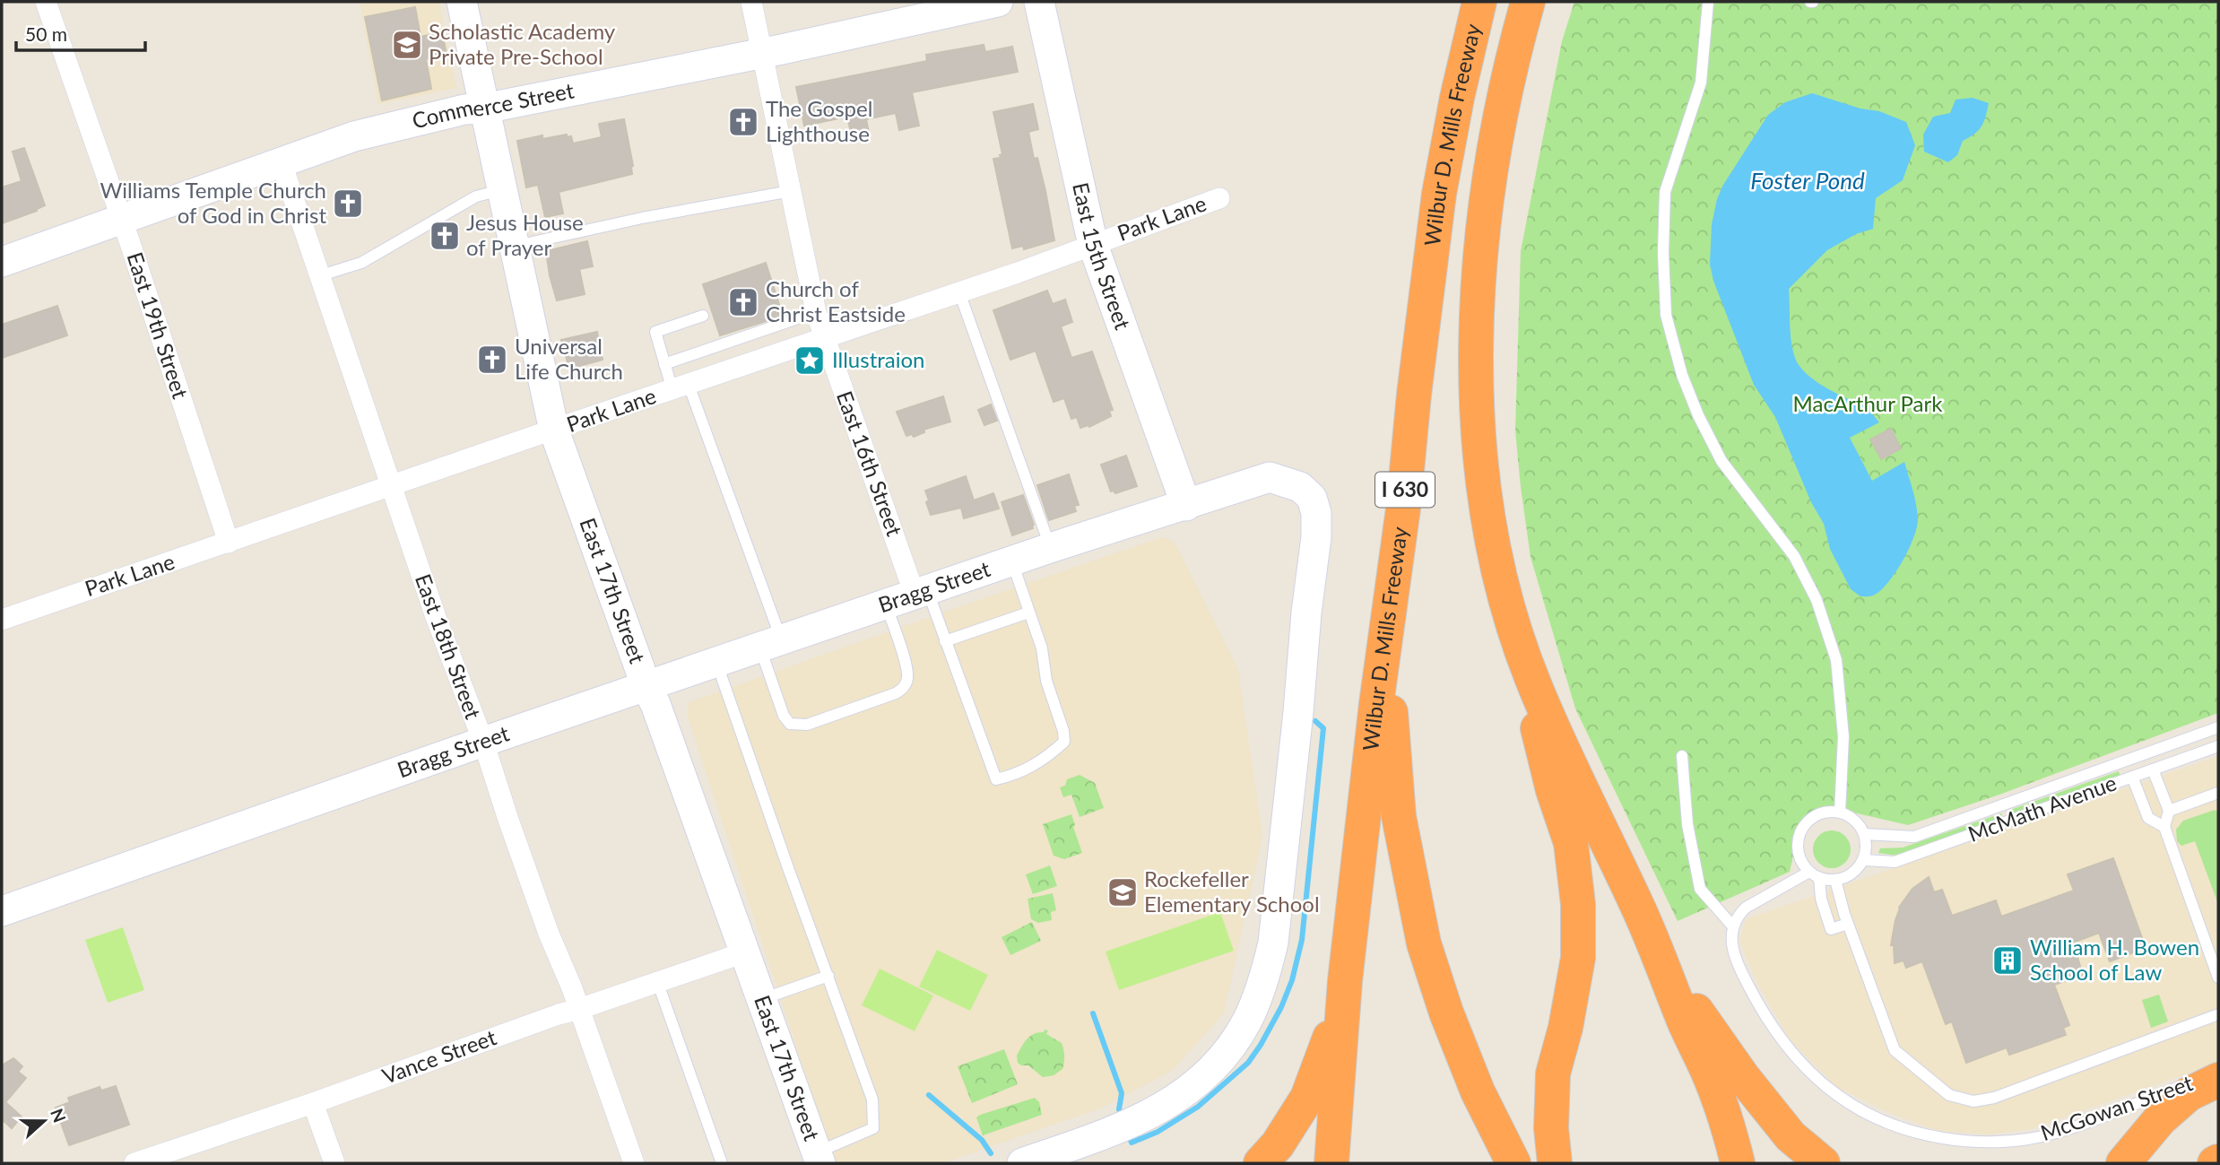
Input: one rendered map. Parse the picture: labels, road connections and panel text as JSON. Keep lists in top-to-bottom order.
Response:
{
  "streets": {
    "highway": ["Wilbur D. Mills Freeway", "I 630"],
    "street": [
      "Commerce Street",
      "Park Lane",
      "East 15th Street",
      "East 19th Street",
      "East 16th Street",
      "Bragg Street",
      "East 17th Street",
      "East 18th Street",
      "Vance Street"
    ],
    "lane": ["McMath Avenue", "McGowan Street"]
  },
  "crossings": [
    ["Commerce Street", "East 19th Street"],
    ["Commerce Street", "East 16th Street"],
    ["Commerce Street", "East 17th Street"],
    ["Commerce Street", "East 18th Street"],
    ["Park Lane", "East 15th Street"],
    ["Park Lane", "East 19th Street"],
    ["Park Lane", "East 16th Street"],
    ["Park Lane", "East 17th Street"],
    ["Park Lane", "East 18th Street"],
    ["East 15th Street", "Bragg Street"],
    ["East 16th Street", "Bragg Street"],
    ["Bragg Street", "East 17th Street"],
    ["Bragg Street", "East 18th Street"],
    ["East 17th Street", "Vance Street"],
    ["East 18th Street", "Vance Street"]
  ],
  "water": ["Foster Pond"],
  "parks": ["MacArthur Park"],
  "places": {
    "school or university": ["Scholastic Academy Private Pre-School", "Rockefeller Elementary School"],
    "church": [
      "The Gospel Lighthouse",
      "Williams Temple Church of God in Christ",
      "Jesus House of Prayer",
      "Church of Christ Eastside",
      "Universal Life Church"
    ],
    "place": ["Illustraion"],
    "building": ["William H. Bowen School of Law"]
  },
  "scale_bar": "50 m",
  "north": "right"
}
